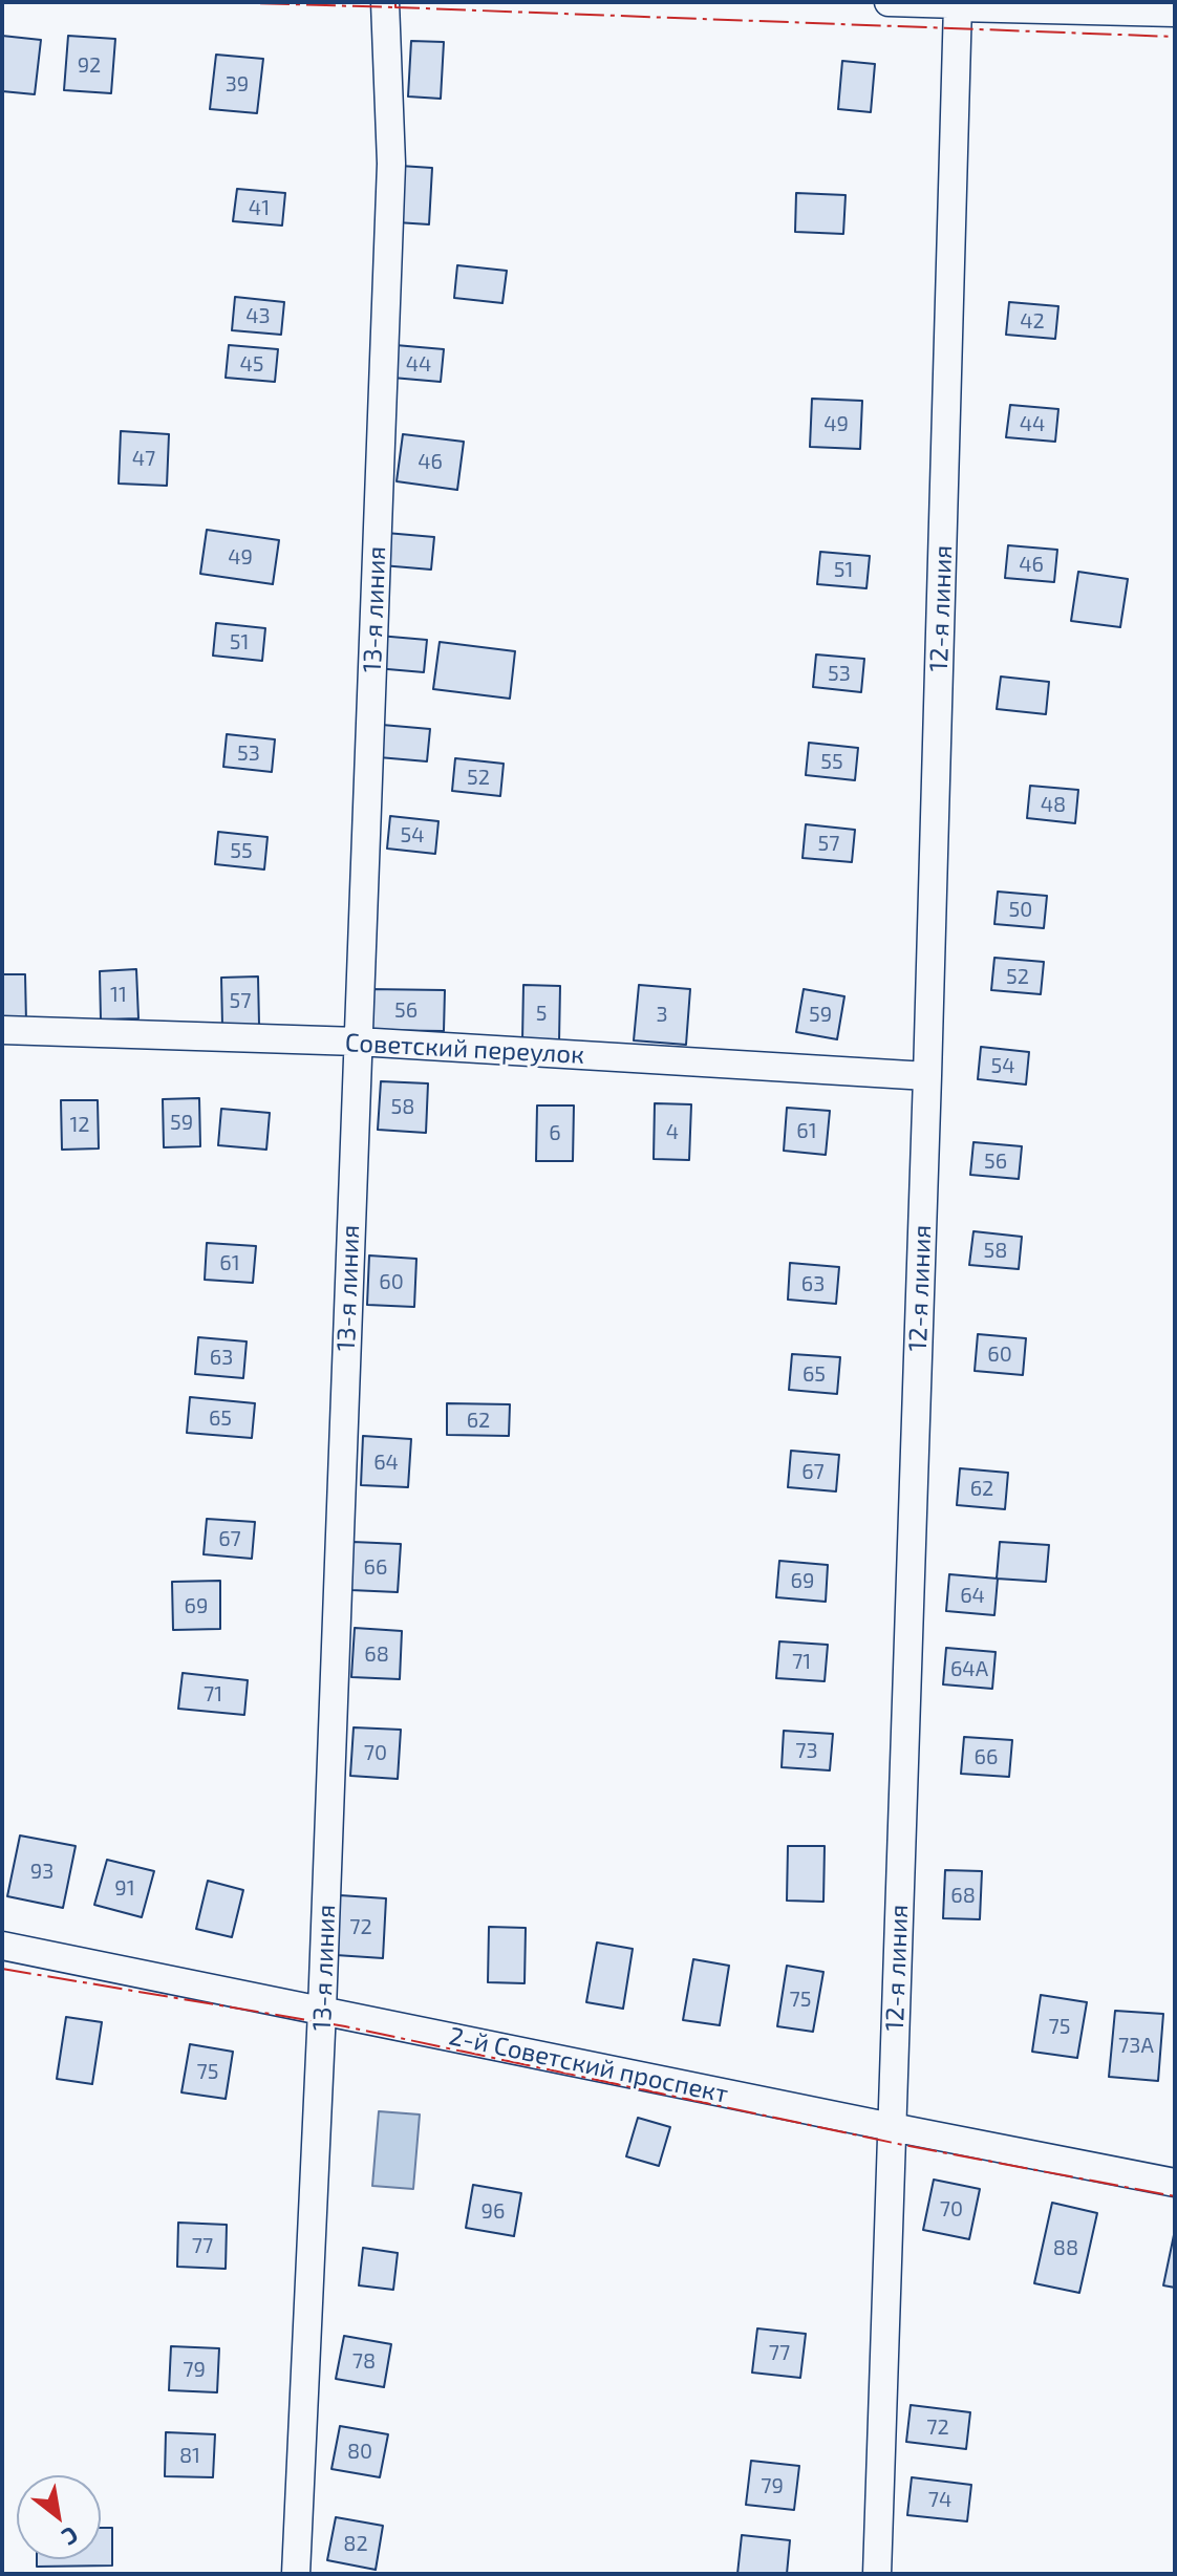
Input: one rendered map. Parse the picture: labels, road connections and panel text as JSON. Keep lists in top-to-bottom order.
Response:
{
  "streets": {
    "street": [
      "12-я линия",
      "13-я линия",
      "Советский переулок",
      "2-й Советский проспект"
    ]
  },
  "crossings": [
    ["12-я линия", "Советский переулок"],
    ["12-я линия", "2-й Советский проспект"],
    ["13-я линия", "Советский переулок"],
    ["13-я линия", "2-й Советский проспект"]
  ],
  "house_numbers": [
    "92",
    "39",
    "41",
    "43",
    "42",
    "45",
    "44",
    "49",
    "44",
    "47",
    "46",
    "49",
    "46",
    "51",
    "51",
    "53",
    "53",
    "55",
    "52",
    "48",
    "54",
    "57",
    "55",
    "50",
    "52",
    "11",
    "57",
    "56",
    "5",
    "3",
    "59",
    "54",
    "58",
    "59",
    "12",
    "61",
    "4",
    "6",
    "56",
    "58",
    "61",
    "60",
    "63",
    "60",
    "63",
    "65",
    "65",
    "62",
    "64",
    "67",
    "62",
    "67",
    "66",
    "69",
    "64",
    "69",
    "68",
    "71",
    "64А",
    "71",
    "73",
    "70",
    "66",
    "93",
    "91",
    "68",
    "72",
    "75",
    "75",
    "73А",
    "75",
    "70",
    "96",
    "77",
    "88",
    "77",
    "78",
    "79",
    "72",
    "80",
    "81",
    "79",
    "74",
    "82"
  ],
  "north": "bottom right"
}
